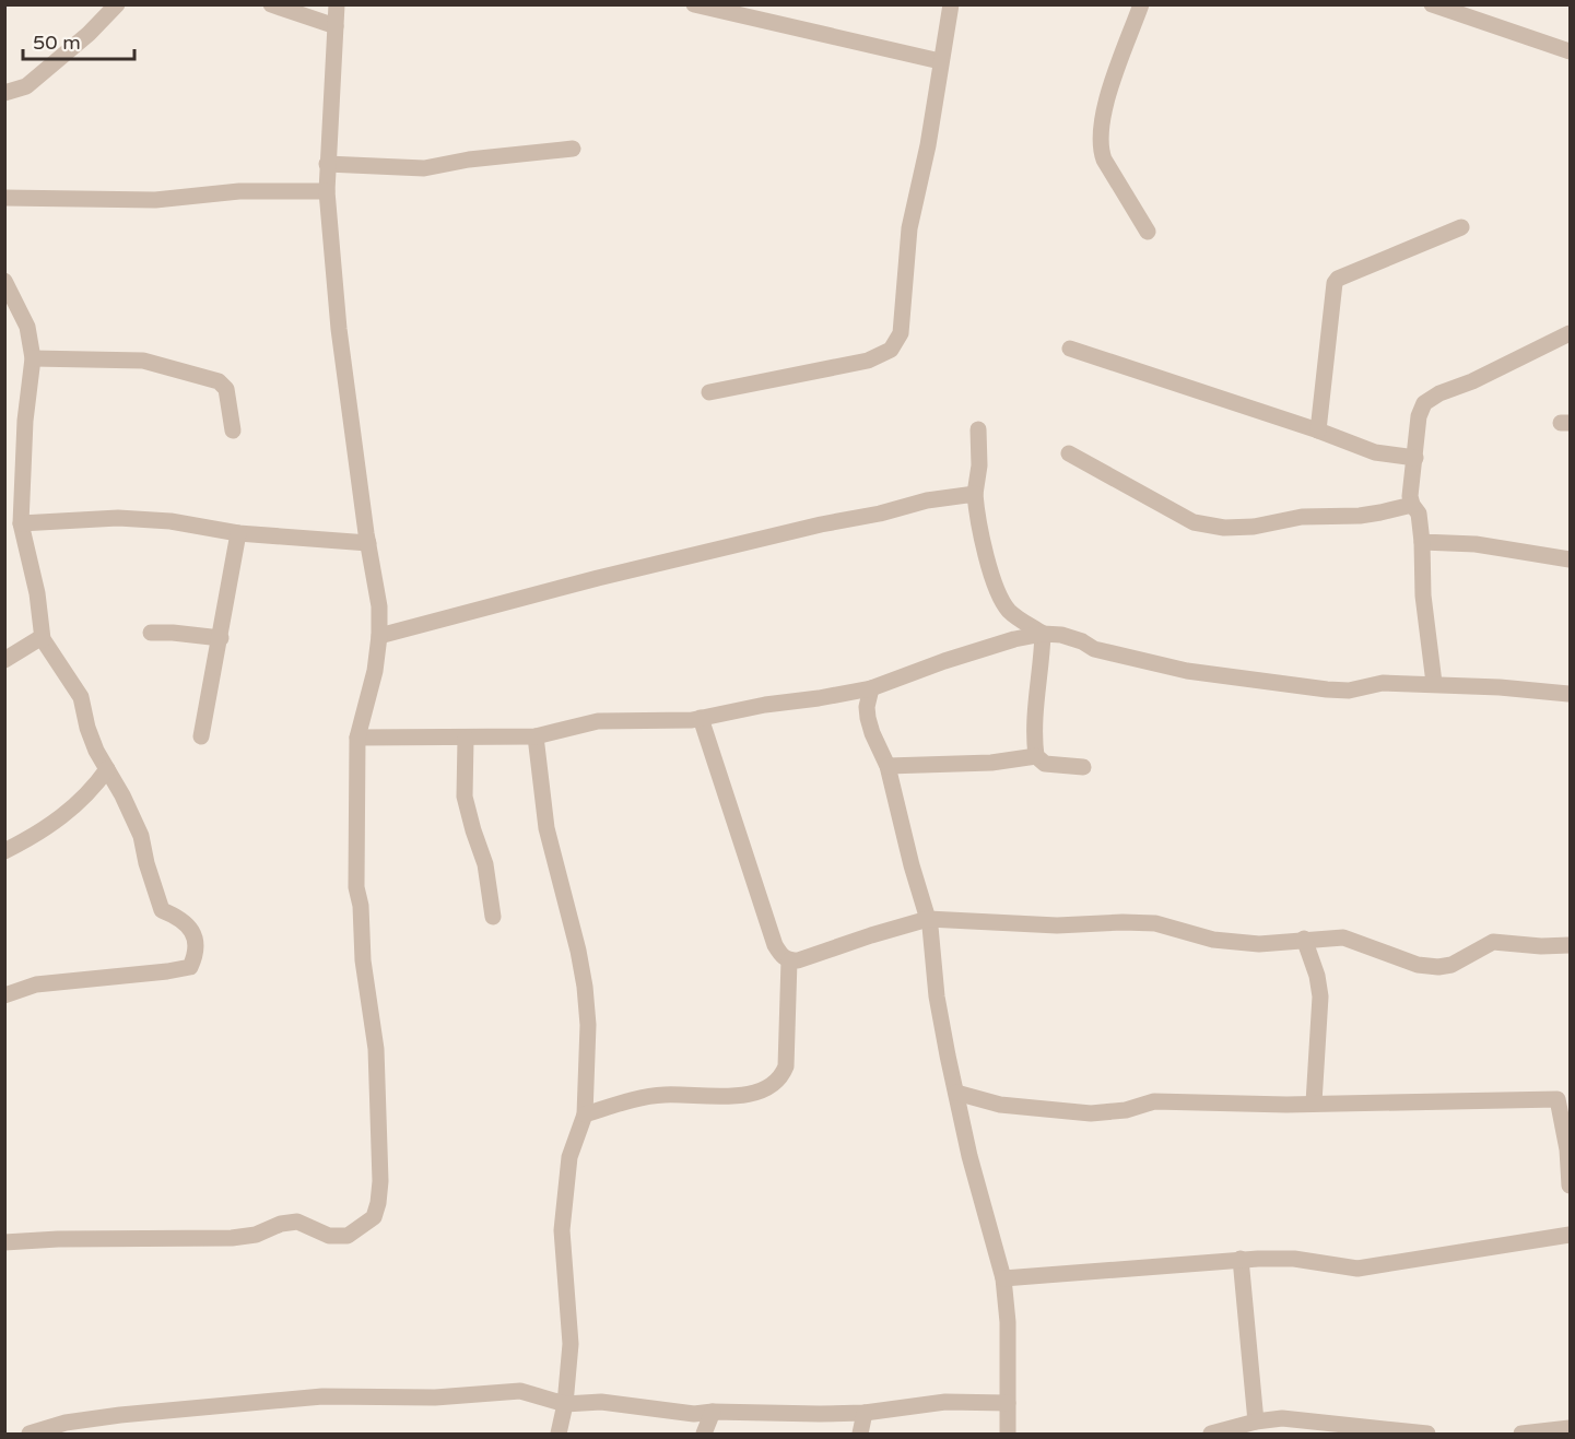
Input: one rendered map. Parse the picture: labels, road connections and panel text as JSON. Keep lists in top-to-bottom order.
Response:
{
  "scale_bar": "50 m"
}
